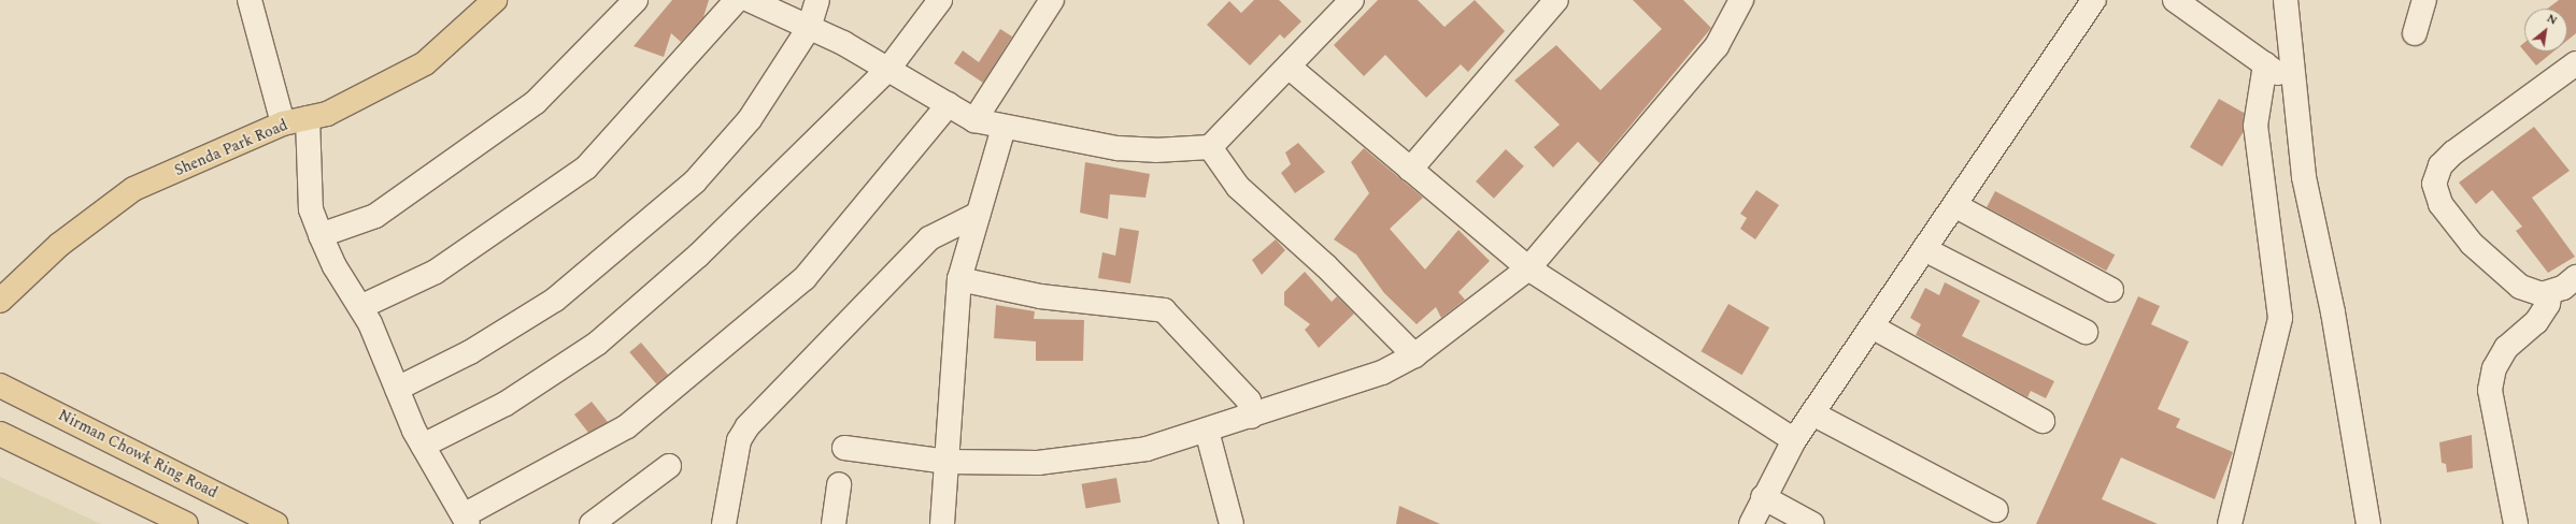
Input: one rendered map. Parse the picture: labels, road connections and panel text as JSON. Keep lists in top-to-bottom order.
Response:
{
  "streets": {
    "main road": ["Shenda Park Road", "Nirman Chowk Ring Road"]
  },
  "north": "top right"
}
